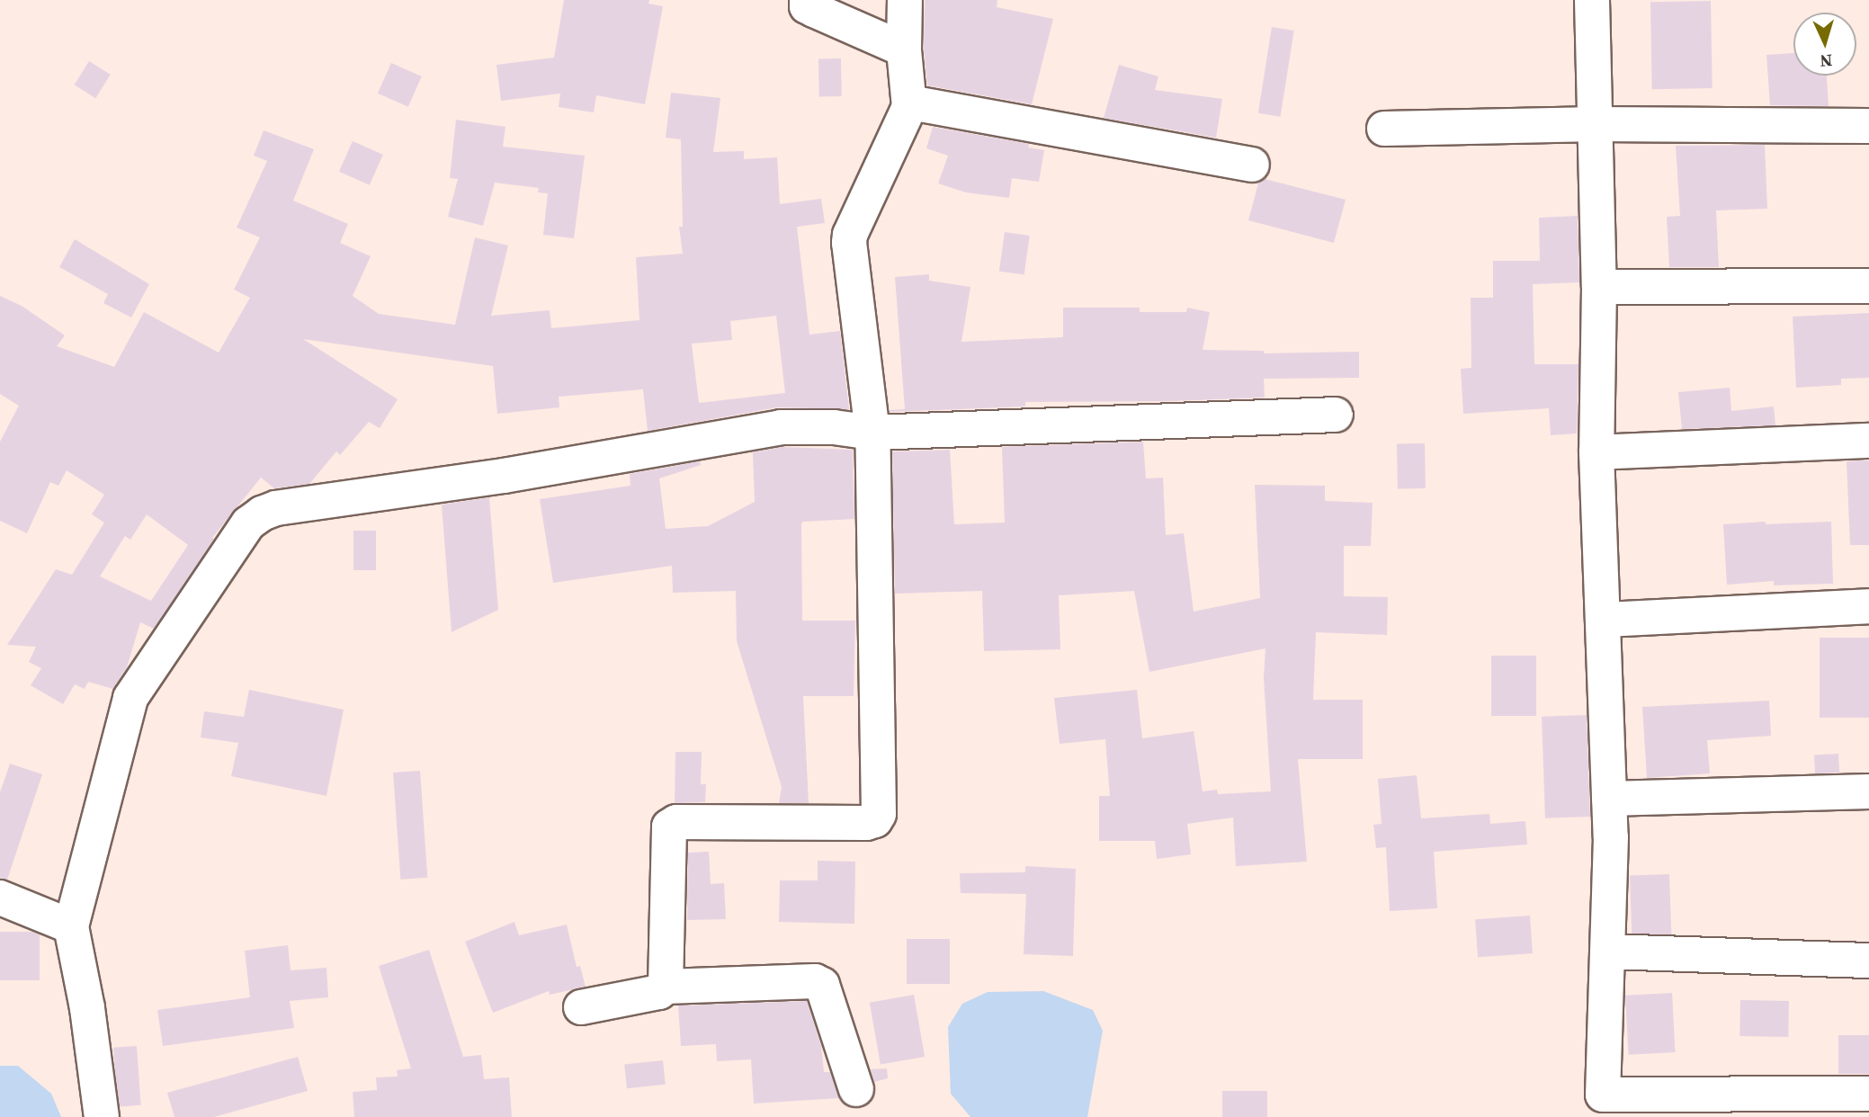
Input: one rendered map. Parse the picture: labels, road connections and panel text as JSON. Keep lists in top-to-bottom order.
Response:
{
  "north": "bottom"
}
